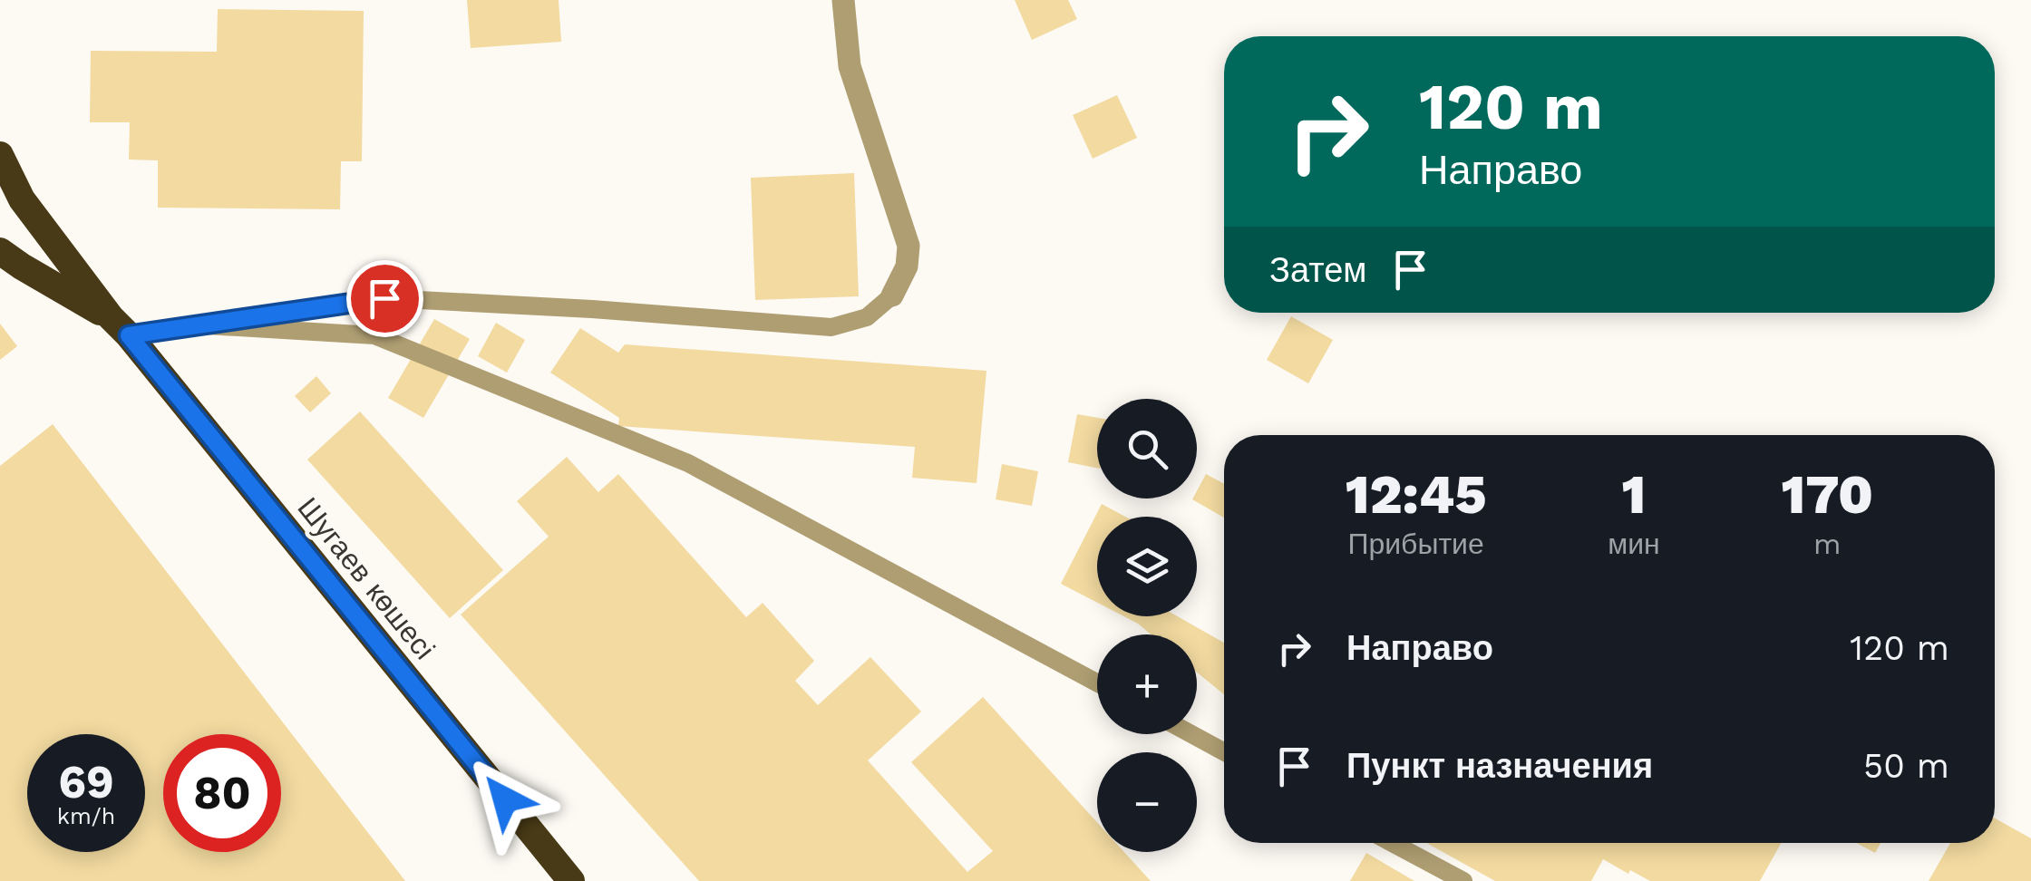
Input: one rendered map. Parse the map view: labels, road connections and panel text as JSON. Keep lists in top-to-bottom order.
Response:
{
  "streets": {
    "highway": ["Шугаев көшесі"]
  },
  "page": {
    "turn": ["120 m", "Направо"],
    "then": "Затем",
    "map_buttons": ["+", "−"],
    "eta": [
      "12:45",
      "Прибытие",
      "1",
      "мин",
      "170",
      "m"
    ],
    "list": [
      {
        "name": "Направо",
        "value": "120 m"
      },
      {
        "name": "Пункт назначения",
        "value": "50 m"
      }
    ],
    "speed": "69 km/h",
    "limit": "80"
  }
}
